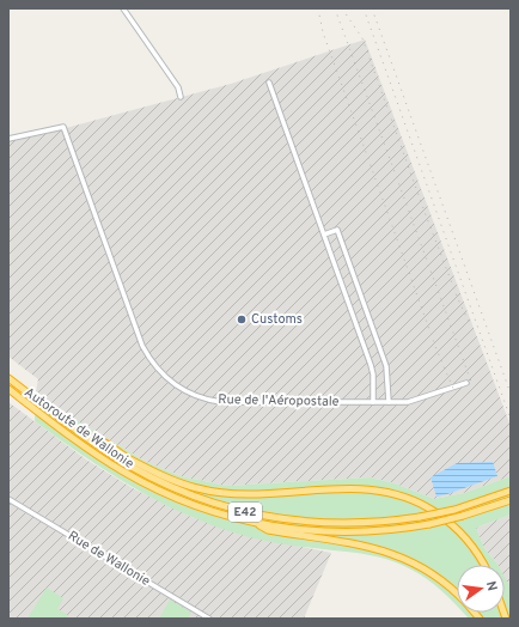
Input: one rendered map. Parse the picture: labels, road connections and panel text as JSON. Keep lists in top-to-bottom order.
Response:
{
  "streets": {
    "highway": ["Autoroute de Wallonie", "E42"],
    "street": ["Rue de l'Aéropostale", "Rue de Wallonie"]
  },
  "places": ["Customs"],
  "north": "right"
}
